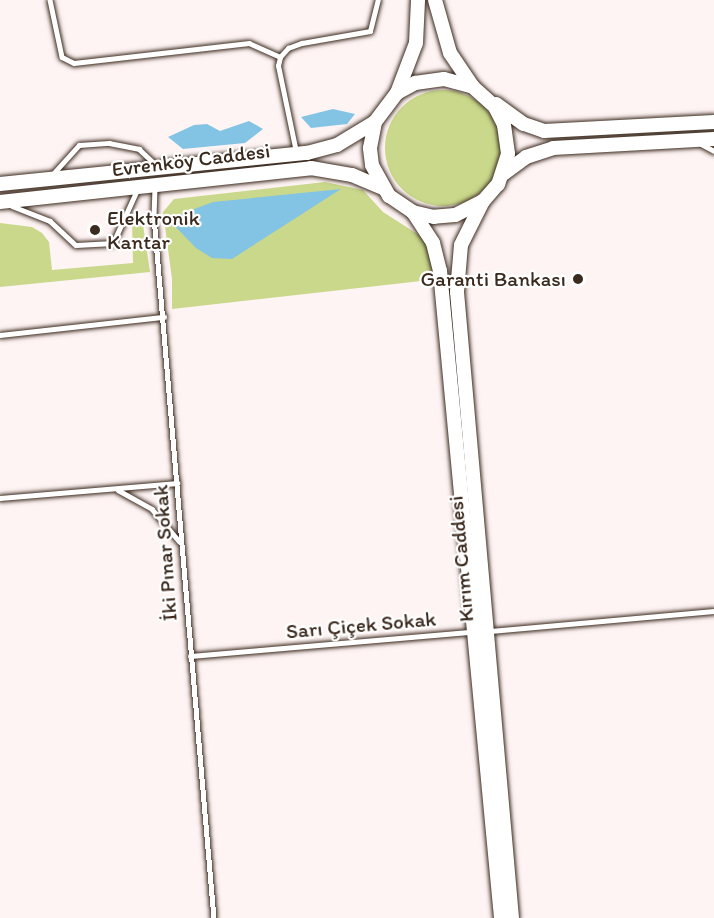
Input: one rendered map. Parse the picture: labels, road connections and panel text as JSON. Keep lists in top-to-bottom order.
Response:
{
  "streets": {
    "main road": ["Evrenköy Caddesi", "Kırım Caddesi"],
    "lane": ["İki Pınar Sokak", "Sarı Çiçek Sokak"]
  },
  "crossings": [
    ["Evrenköy Caddesi", "İki Pınar Sokak"],
    ["Evrenköy Caddesi", "Kırım Caddesi"],
    ["İki Pınar Sokak", "Sarı Çiçek Sokak"],
    ["Kırım Caddesi", "Sarı Çiçek Sokak"]
  ],
  "places": ["Elektronik Kantar", "Garanti Bankası"]
}
